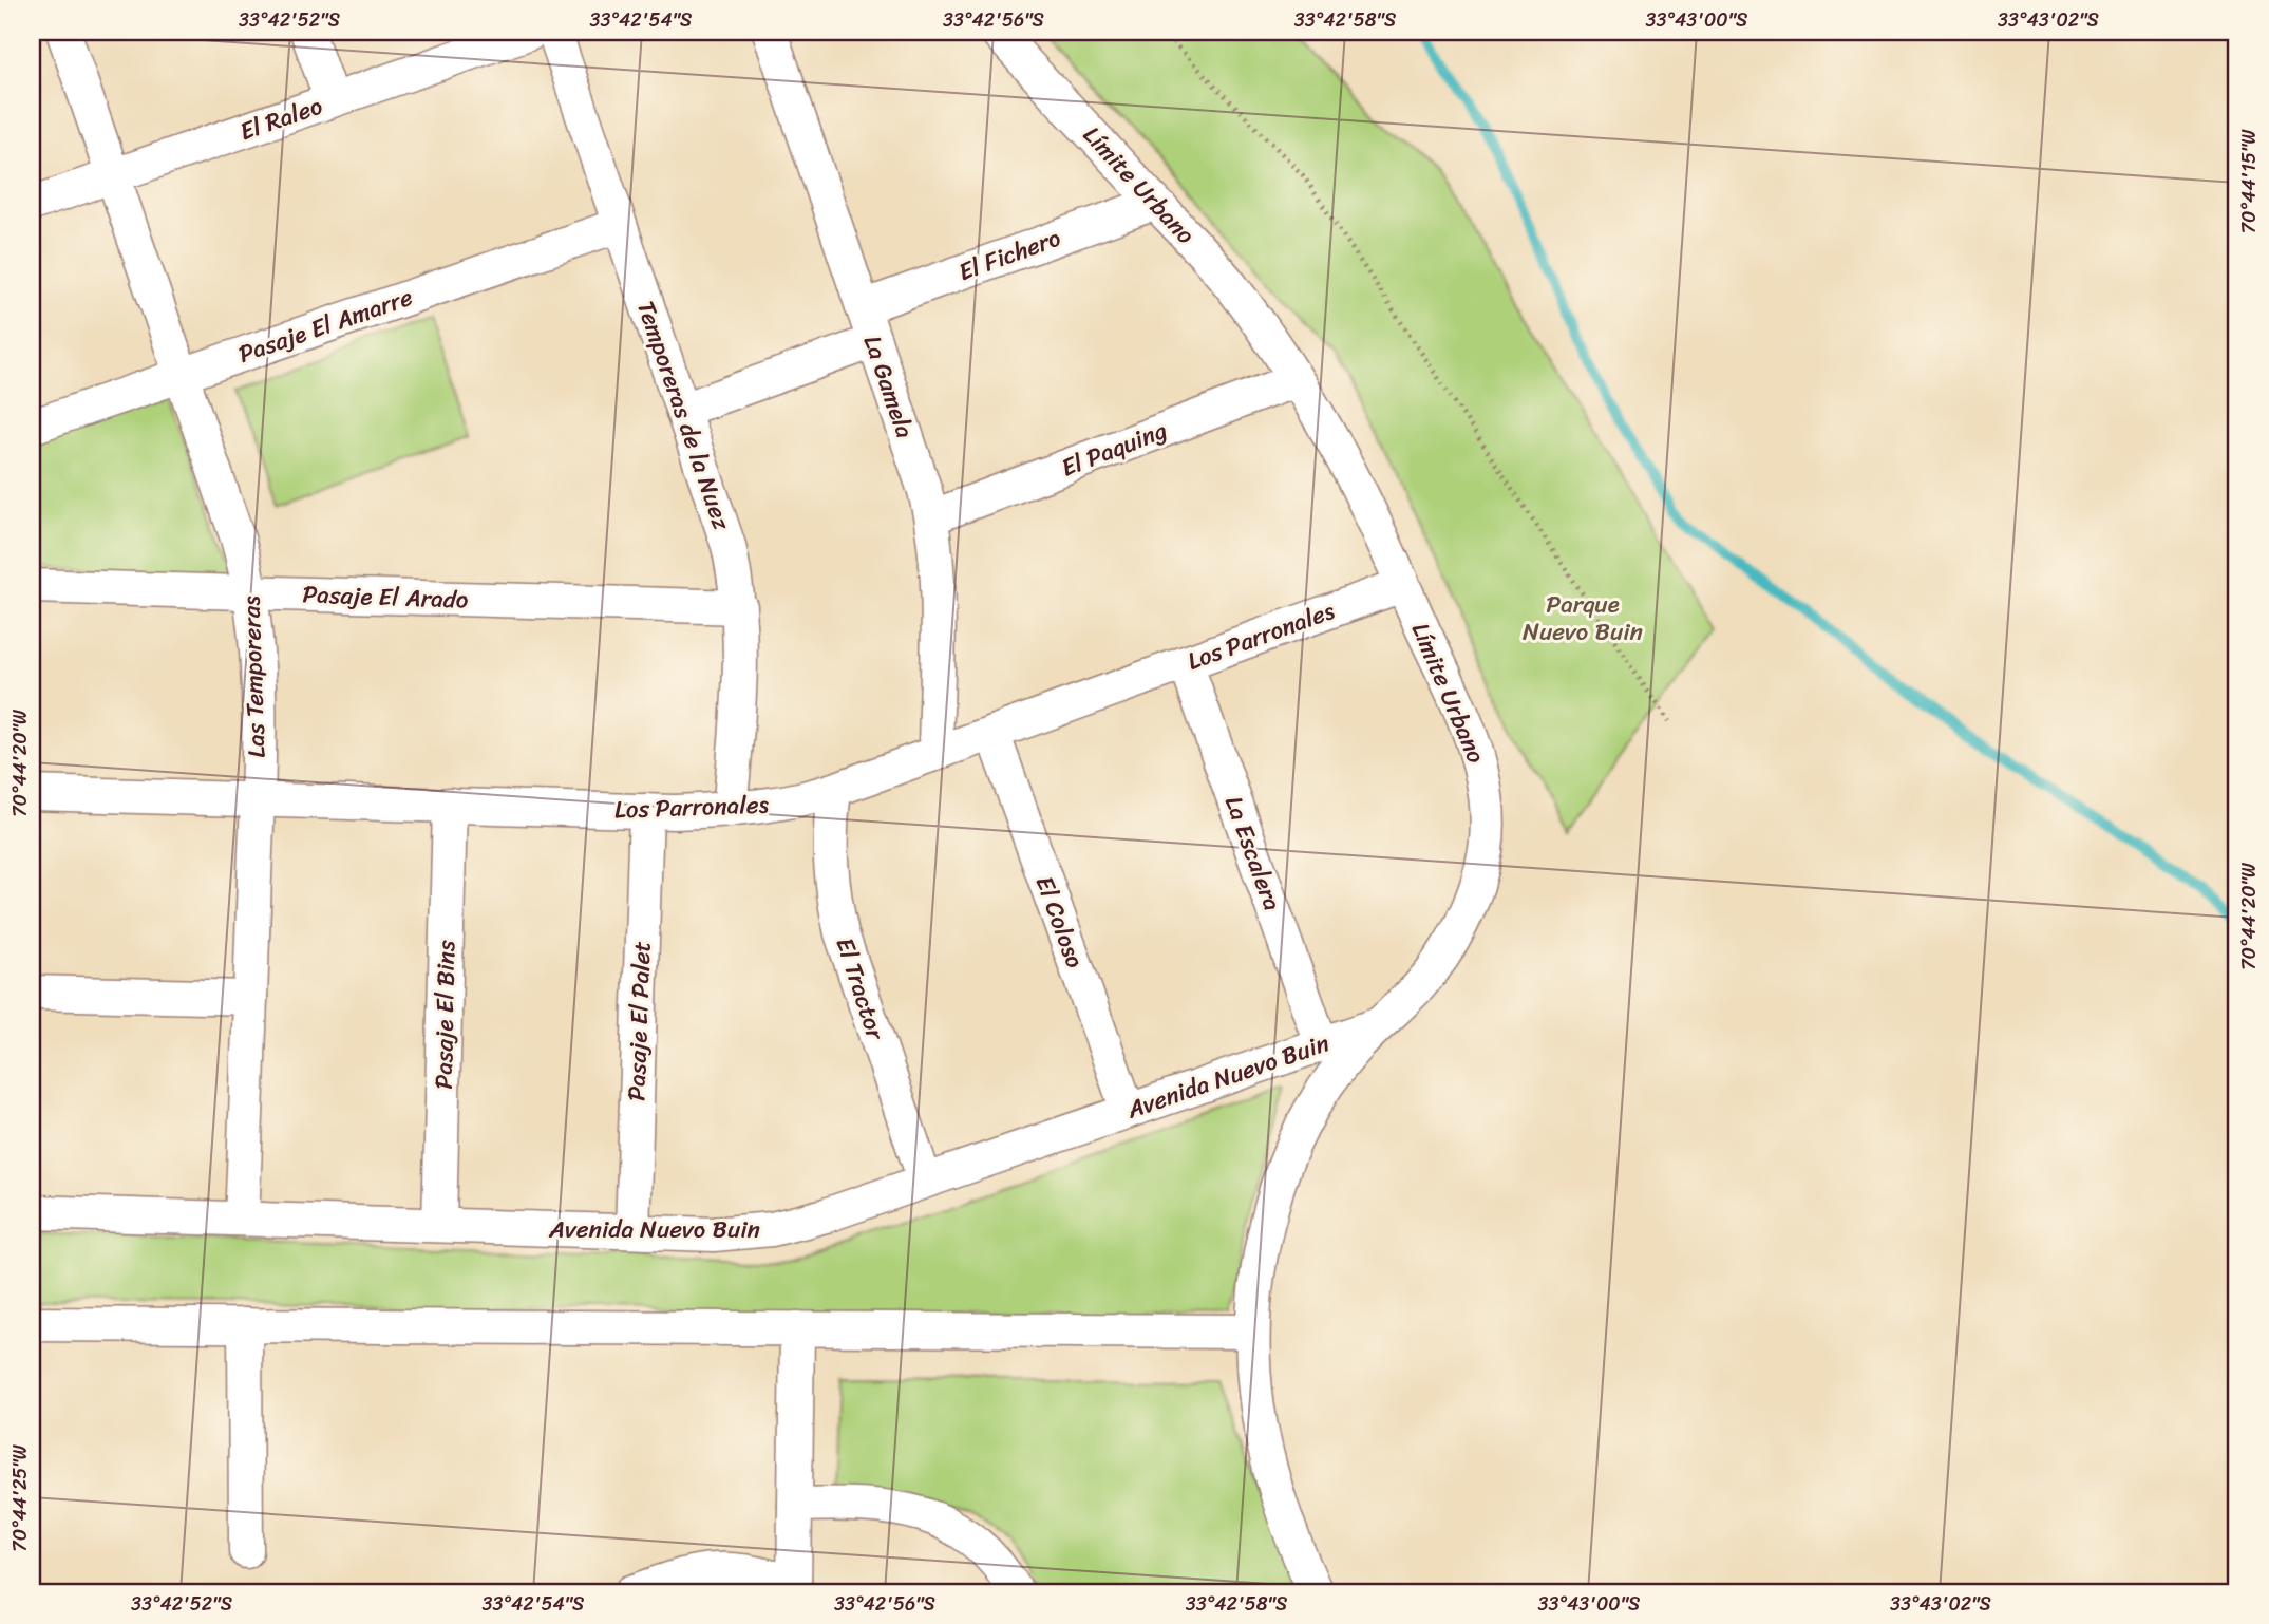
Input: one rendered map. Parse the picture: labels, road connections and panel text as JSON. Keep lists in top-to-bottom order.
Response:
{
  "streets": {
    "street": [
      "El Raleo",
      "Límite Urbano",
      "El Fichero",
      "Pasaje El Amarre",
      "La Gamela",
      "Temporeras de la Nuez",
      "El Paquing",
      "Pasaje El Arado",
      "Los Parronales",
      "Las Temporeras",
      "La Escalera",
      "El Coloso",
      "El Tractor",
      "Pasaje El Bins",
      "Pasaje El Palet",
      "Avenida Nuevo Buin"
    ]
  },
  "crossings": [
    ["El Raleo", "Las Temporeras"],
    ["Límite Urbano", "El Fichero"],
    ["Límite Urbano", "El Paquing"],
    ["Límite Urbano", "Los Parronales"],
    ["Límite Urbano", "Avenida Nuevo Buin"],
    ["El Fichero", "La Gamela"],
    ["Pasaje El Amarre", "Temporeras de la Nuez"],
    ["Pasaje El Amarre", "Las Temporeras"],
    ["La Gamela", "El Paquing"],
    ["La Gamela", "Los Parronales"],
    ["Temporeras de la Nuez", "Pasaje El Arado"],
    ["Temporeras de la Nuez", "Los Parronales"],
    ["Pasaje El Arado", "Las Temporeras"],
    ["Los Parronales", "Las Temporeras"],
    ["Los Parronales", "La Escalera"],
    ["Los Parronales", "El Coloso"],
    ["Los Parronales", "El Tractor"],
    ["Los Parronales", "Pasaje El Bins"],
    ["Los Parronales", "Pasaje El Palet"],
    ["Las Temporeras", "Avenida Nuevo Buin"],
    ["La Escalera", "Avenida Nuevo Buin"],
    ["El Coloso", "Avenida Nuevo Buin"],
    ["El Tractor", "Avenida Nuevo Buin"],
    ["Pasaje El Bins", "Avenida Nuevo Buin"],
    ["Pasaje El Palet", "Avenida Nuevo Buin"]
  ],
  "parks": ["Parque Nuevo Buin"],
  "coordinates": [
    "33°42'52\"S",
    "33°42'54\"S",
    "33°42'56\"S",
    "33°42'58\"S",
    "33°43'00\"S",
    "33°43'02\"S",
    "70°44'15\"W",
    "70°44'20\"W",
    "70°44'25\"W"
  ]
}
